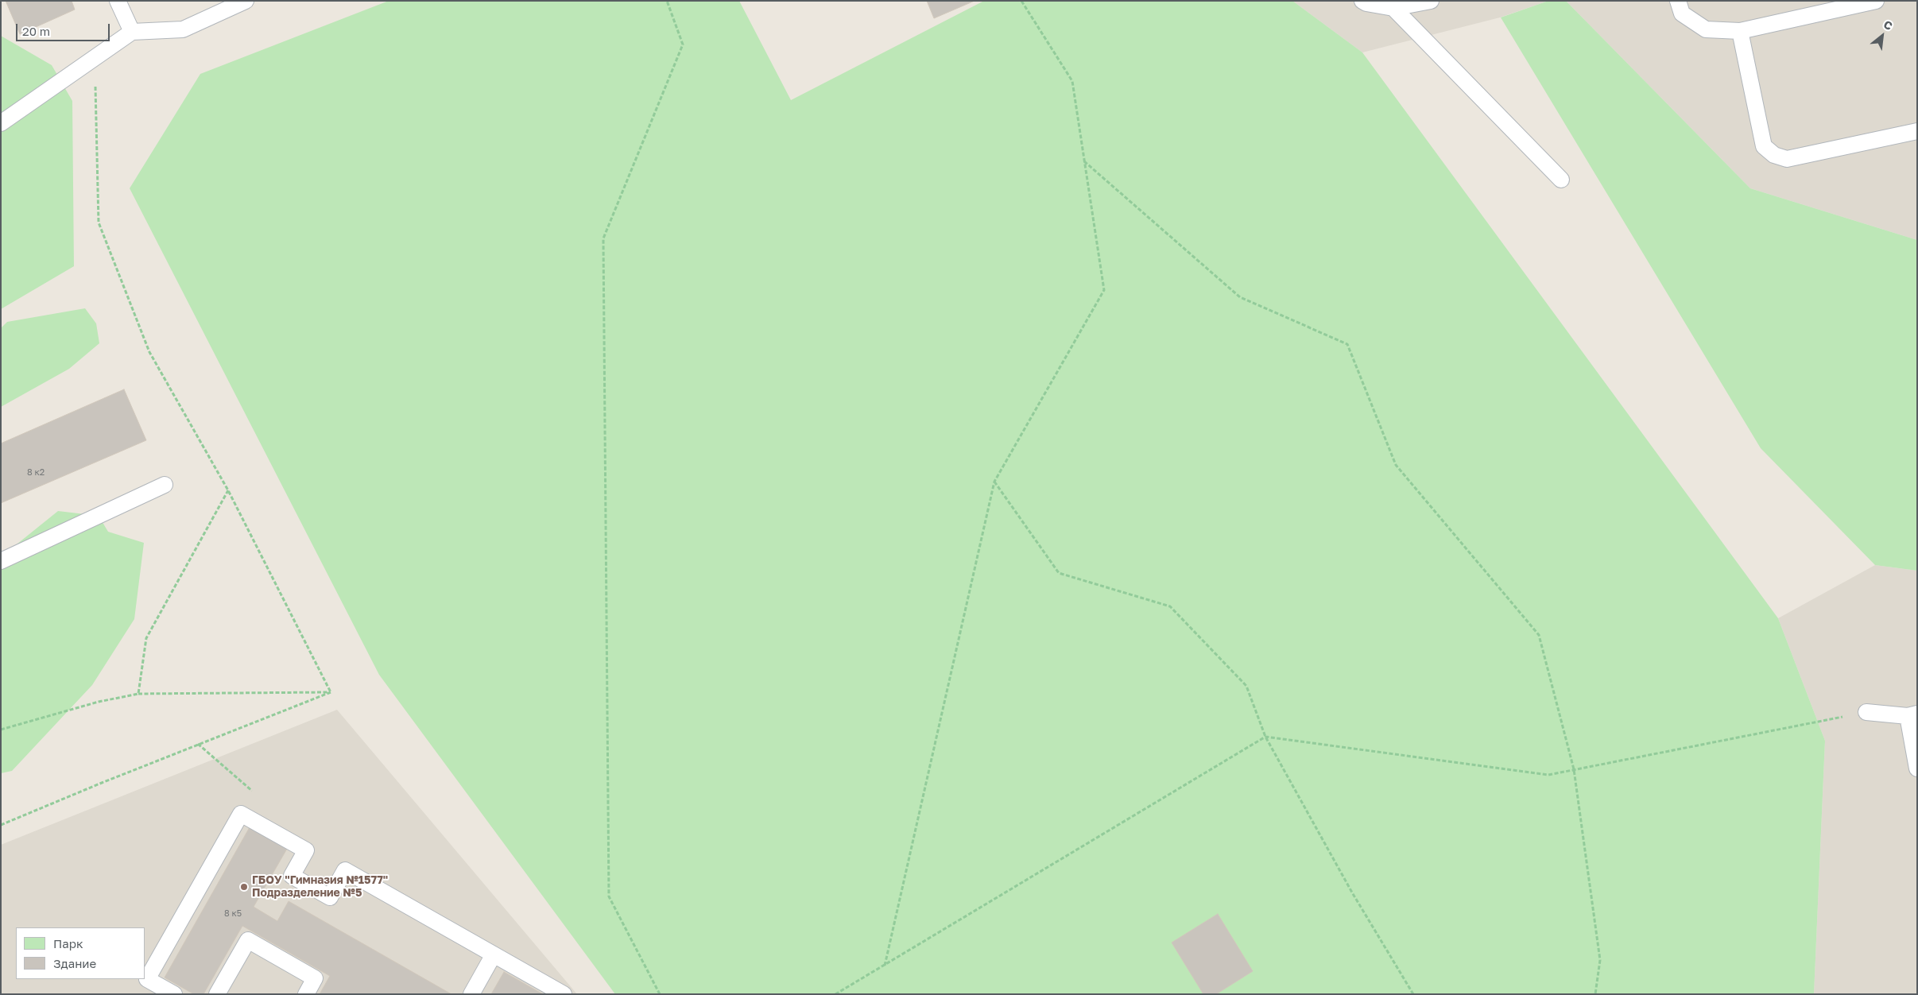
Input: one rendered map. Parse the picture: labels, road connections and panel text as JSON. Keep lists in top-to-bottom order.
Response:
{
  "places": ["ГБОУ \"Гимназия №1577\" Подразделение №5"],
  "house_numbers": ["8 к2", "8 к5"],
  "legend": ["Парк", "Здание"],
  "scale_bar": "20 m",
  "north": "top right"
}
